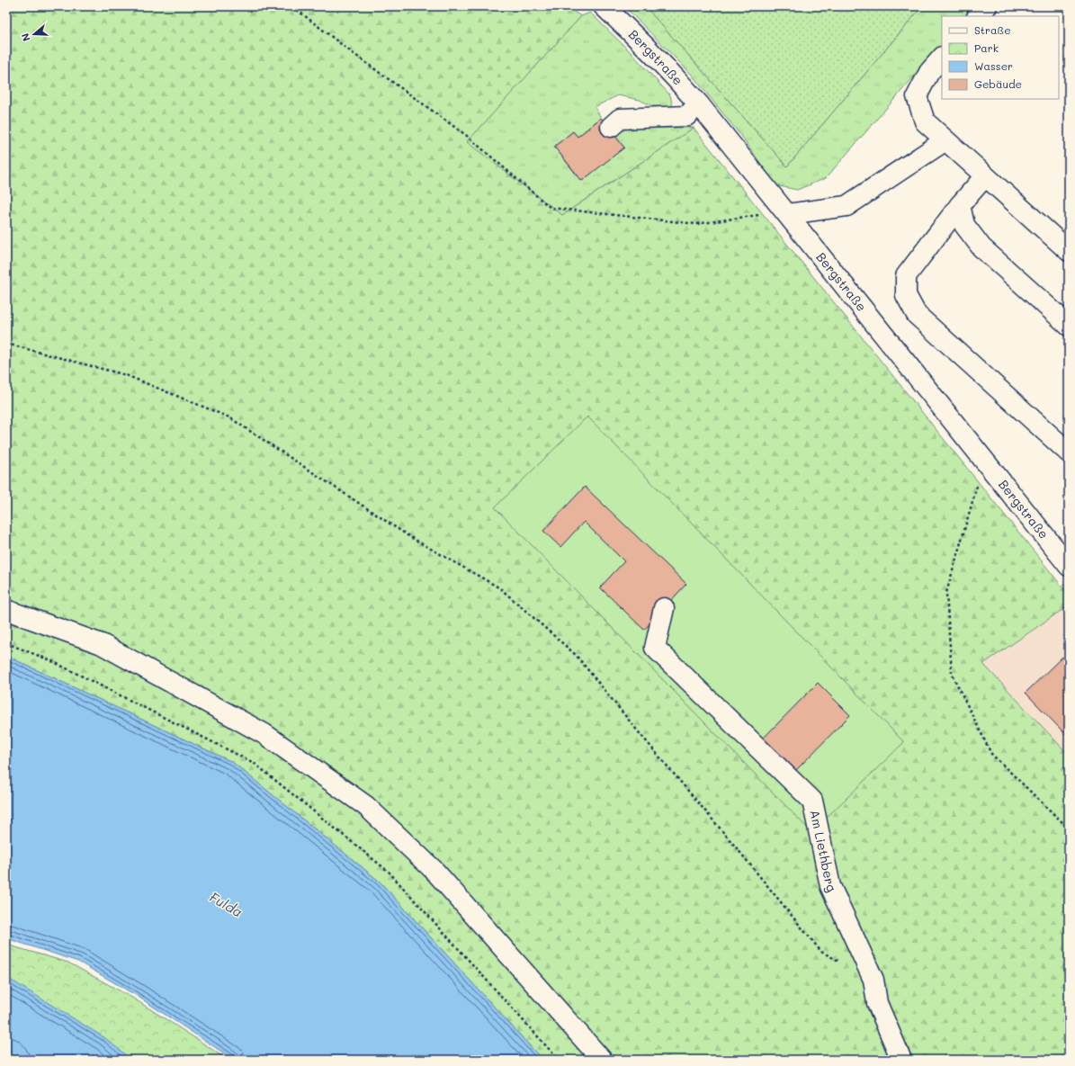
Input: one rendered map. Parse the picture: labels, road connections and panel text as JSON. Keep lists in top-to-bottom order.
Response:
{
  "streets": {
    "street": ["Bergstraße", "Am Liethberg"]
  },
  "water": ["Fulda"],
  "legend": [
    "Straße",
    "Park",
    "Wasser",
    "Gebäude"
  ],
  "north": "left"
}
